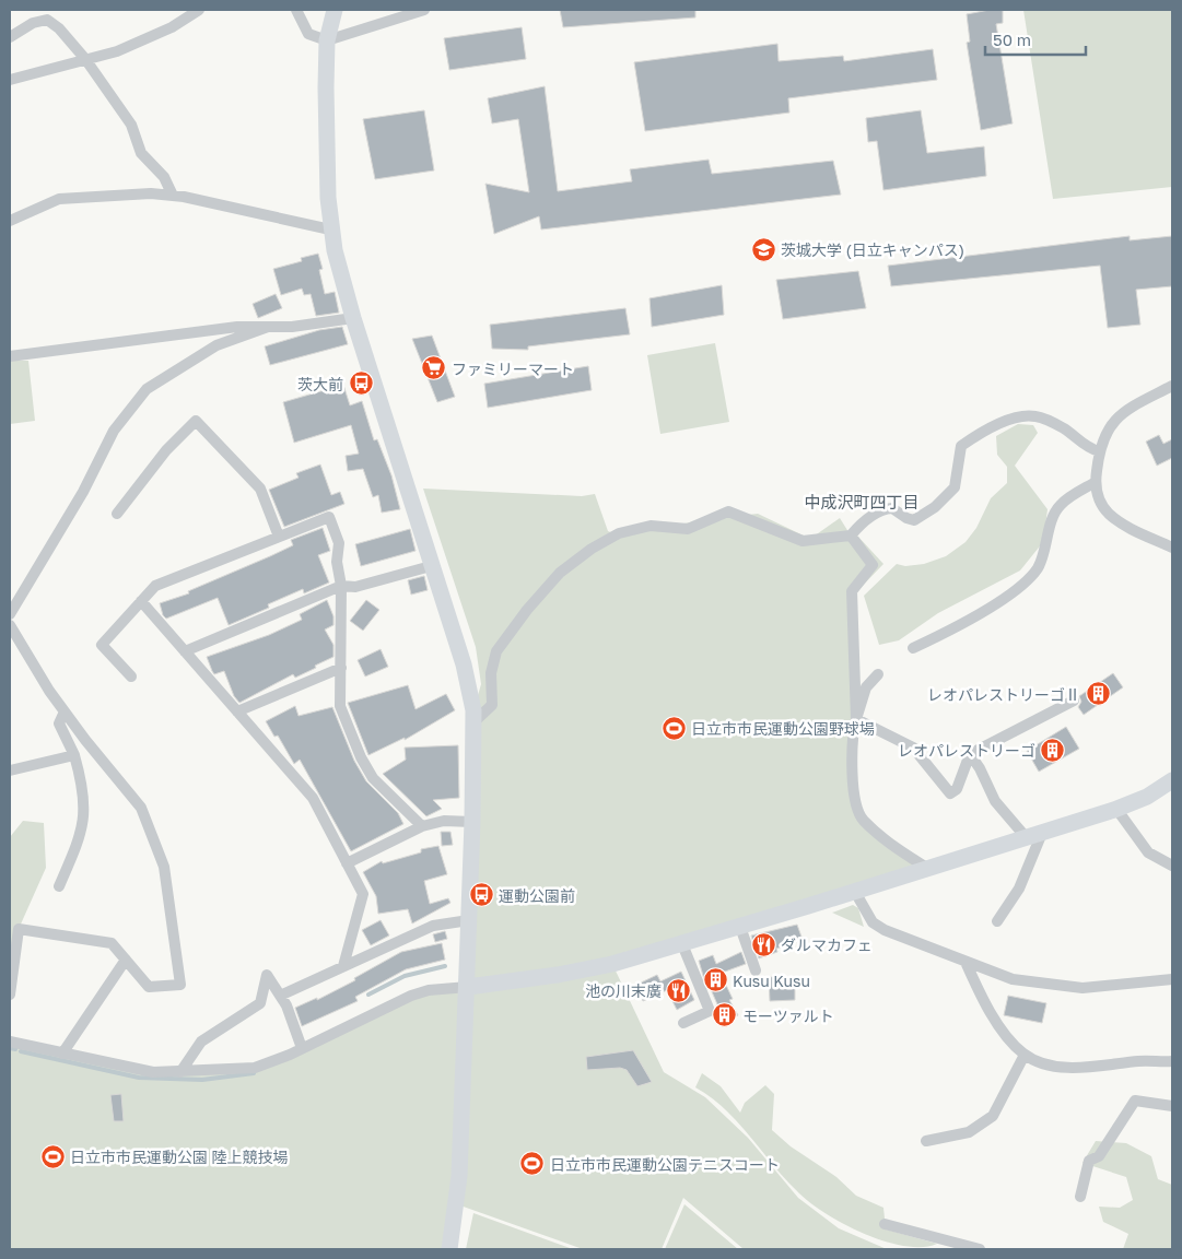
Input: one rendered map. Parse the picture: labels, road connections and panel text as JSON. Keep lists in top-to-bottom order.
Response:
{
  "districts": ["中成沢町四丁目"],
  "places": {
    "school or university": ["茨城大学 (日立キャンパス)"],
    "supermarket": ["ファミリーマート"],
    "bus stop": ["茨大前", "運動公園前"],
    "building": [
      "レオパレストリーゴⅡ",
      "レオパレストリーゴ",
      "Kusu Kusu",
      "モーツァルト"
    ],
    "sports": ["日立市市民運動公園野球場", "日立市市民運動公園 陸上競技場", "日立市市民運動公園テニスコート"],
    "restaurant": ["ダルマカフェ", "池の川末廣"]
  },
  "scale_bar": "50 m"
}
